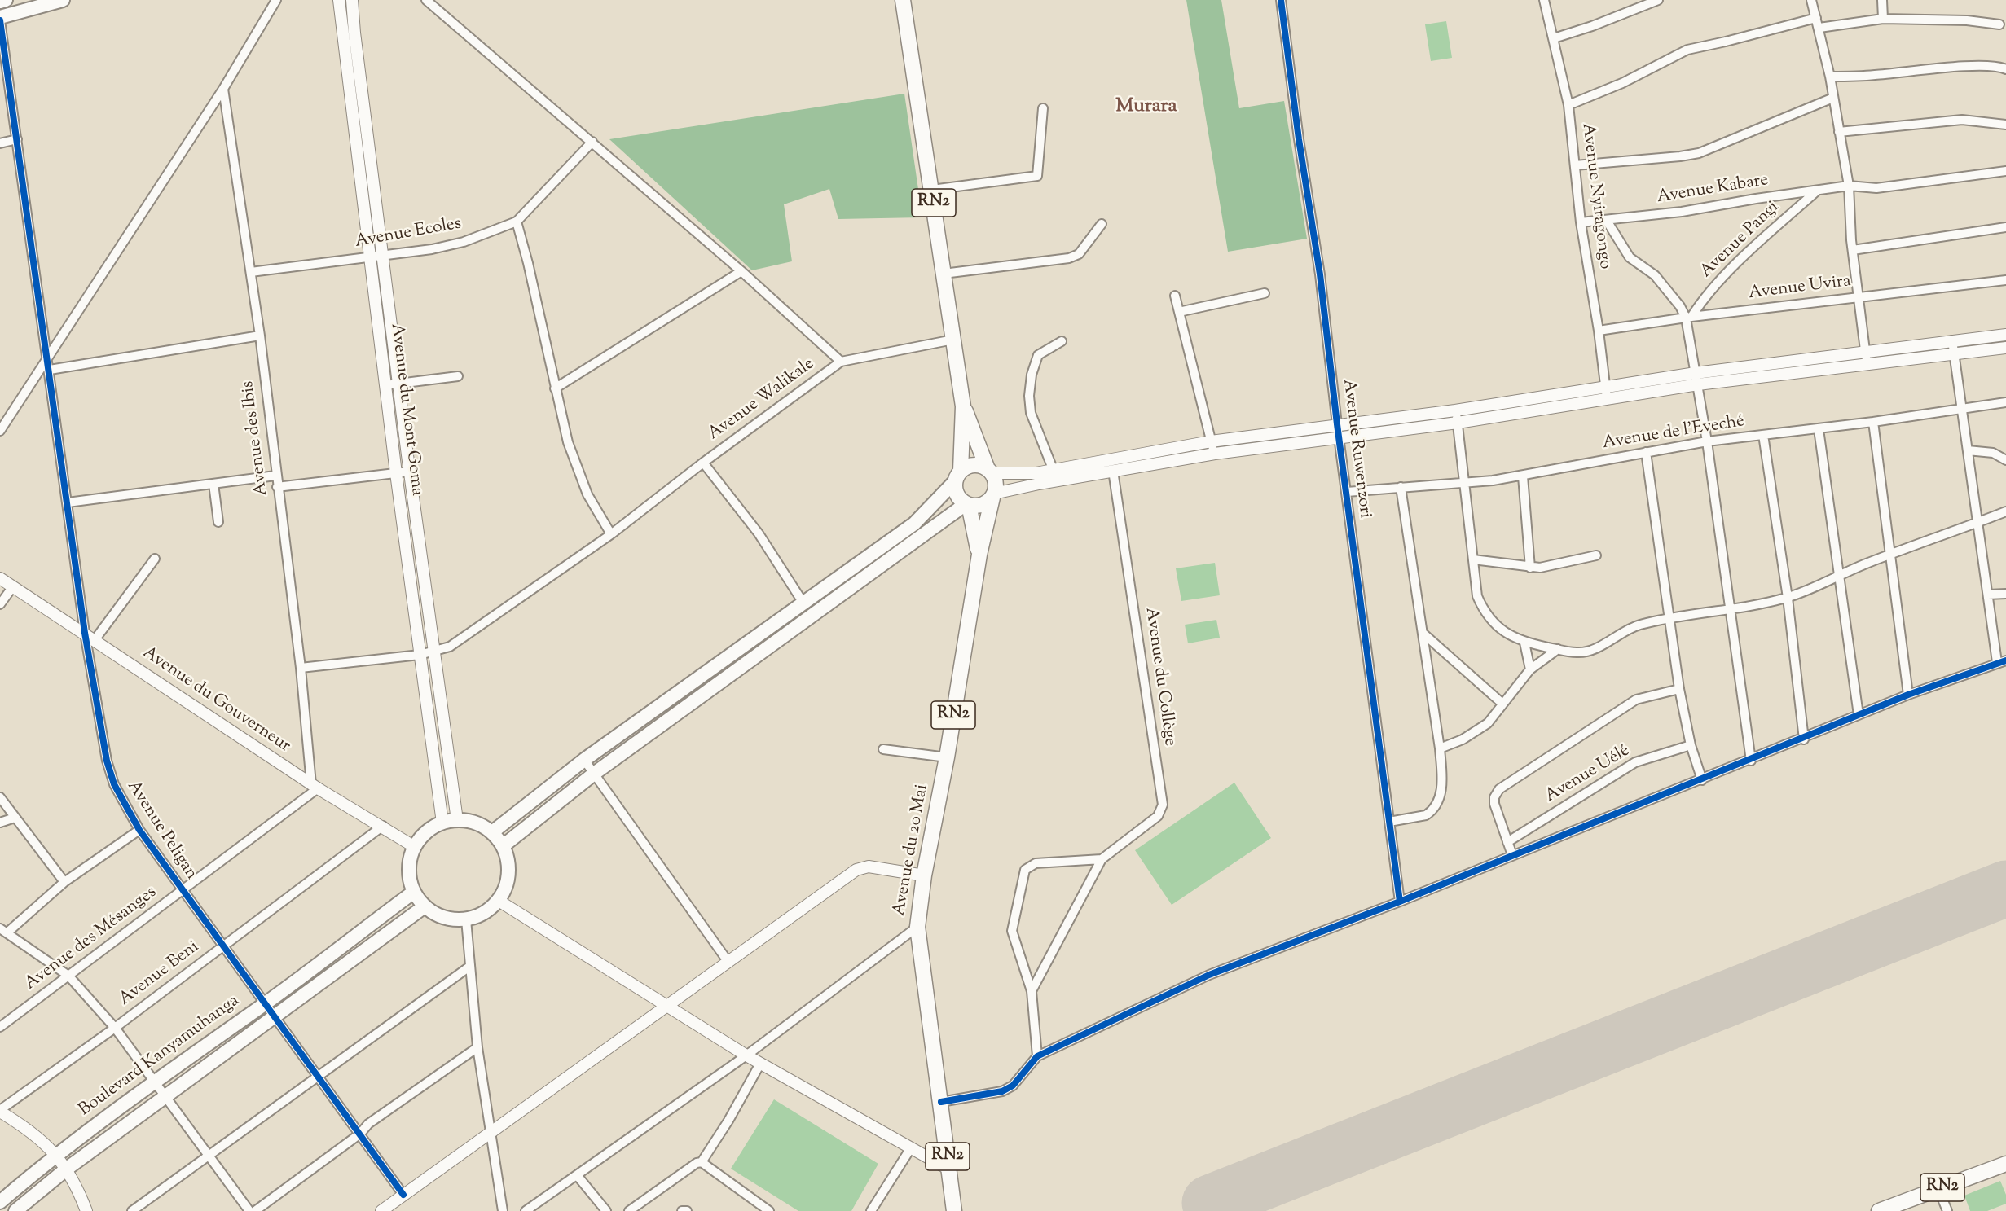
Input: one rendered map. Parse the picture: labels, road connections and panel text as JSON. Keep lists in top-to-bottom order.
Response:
{
  "streets": {
    "highway": ["RN2", "Avenue du 20 Mai"],
    "main road": ["Boulevard Kanyamuhanga"],
    "street": [
      "Avenue Kabare",
      "Avenue Nyiragongo",
      "Avenue Ecoles",
      "Avenue Pangi",
      "Avenue Uvira",
      "Avenue Walikale",
      "Avenue du Mont Goma",
      "Avenue de l'Eveché",
      "Avenue des Ibis",
      "Avenue Ruwenzori",
      "Avenue du Collège",
      "Avenue du Gouverneur",
      "Avenue Uélé",
      "Avenue Peligan",
      "Avenue des Mésanges",
      "Avenue Beni"
    ]
  },
  "crossings": [
    ["Avenue Kabare", "Avenue Nyiragongo"],
    ["Avenue Kabare", "Avenue Pangi"],
    ["Avenue Nyiragongo", "Avenue Uvira"],
    ["RN2", "Avenue Walikale"],
    ["RN2", "Avenue du 20 Mai"],
    ["Avenue Ecoles", "Avenue du Mont Goma"],
    ["Avenue Ecoles", "Avenue des Ibis"],
    ["Avenue Pangi", "Avenue Uvira"],
    ["Avenue Walikale", "Avenue du Mont Goma"],
    ["Avenue Walikale", "Avenue des Ibis"],
    ["Avenue du Mont Goma", "Avenue du Gouverneur"],
    ["Avenue du Mont Goma", "Boulevard Kanyamuhanga"],
    ["Avenue de l'Eveché", "Avenue Ruwenzori"],
    ["Avenue des Ibis", "Avenue du Gouverneur"],
    ["Avenue des Ibis", "Avenue des Mésanges"],
    ["Avenue du Gouverneur", "Avenue Peligan"],
    ["Avenue du Gouverneur", "Avenue des Mésanges"],
    ["Avenue du Gouverneur", "Avenue Beni"],
    ["Avenue du Gouverneur", "Boulevard Kanyamuhanga"],
    ["Avenue Peligan", "Avenue des Mésanges"],
    ["Avenue Peligan", "Avenue Beni"],
    ["Avenue Peligan", "Boulevard Kanyamuhanga"]
  ],
  "districts": ["Murara"]
}
